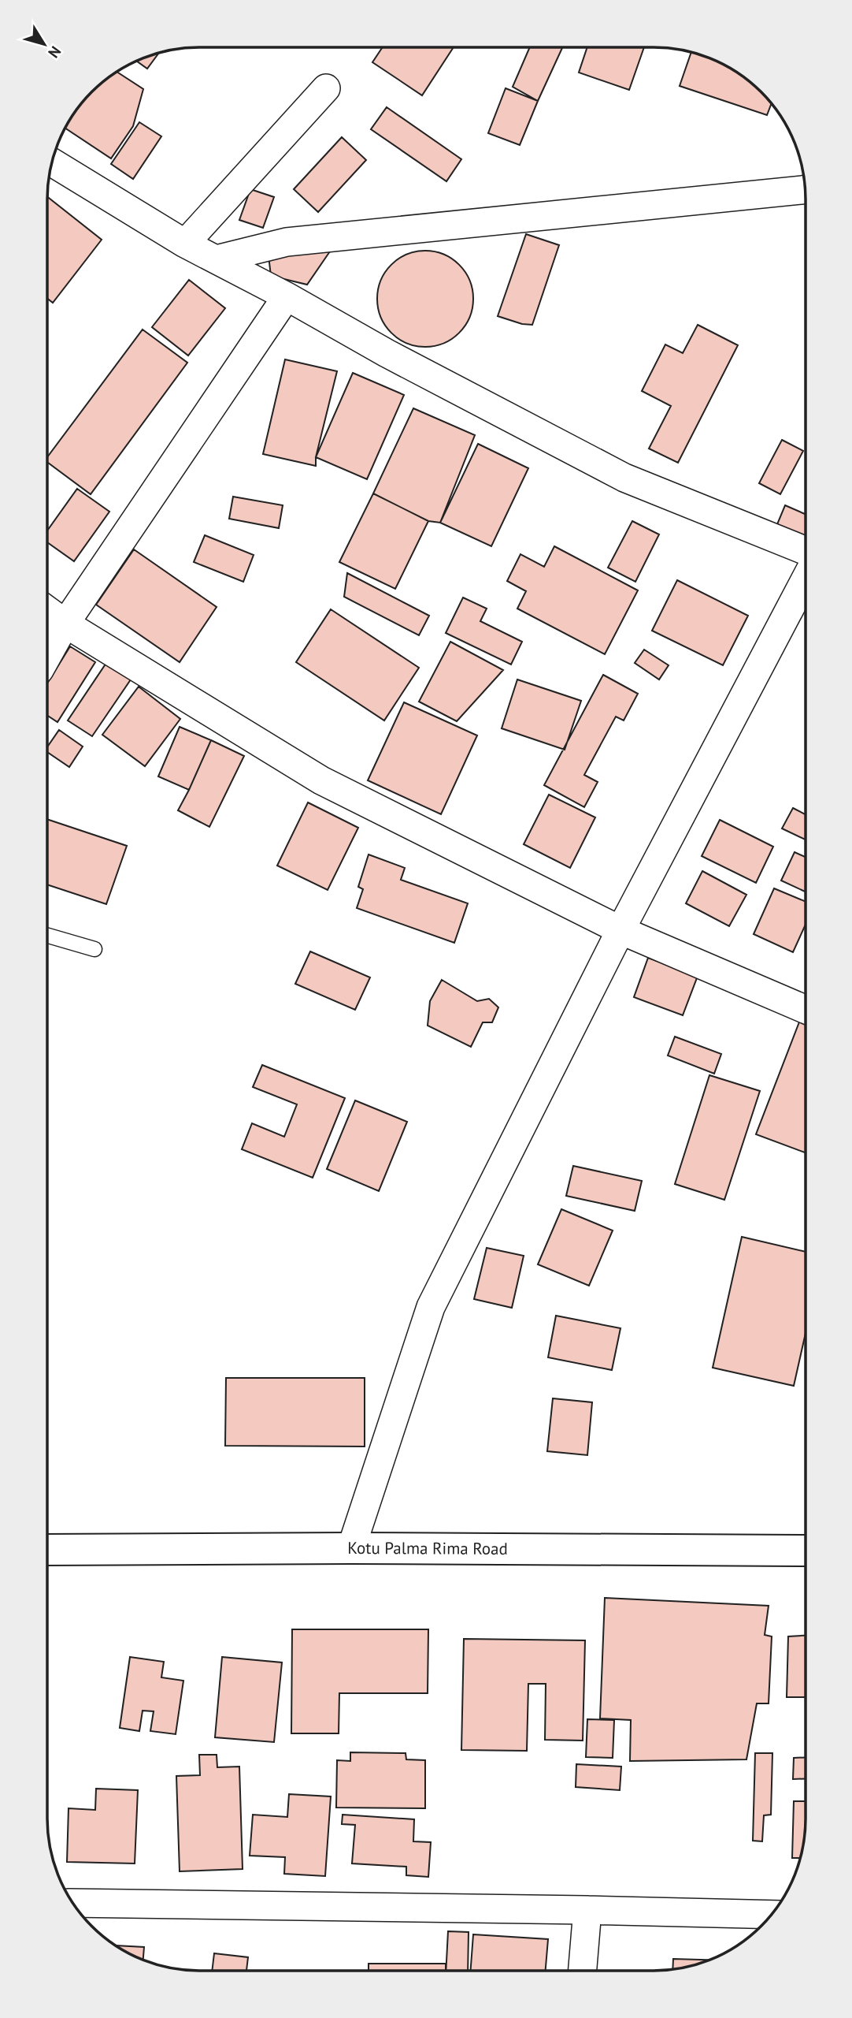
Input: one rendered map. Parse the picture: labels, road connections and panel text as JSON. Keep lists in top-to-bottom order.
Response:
{
  "streets": {
    "street": ["Kotu Palma Rima Road"]
  },
  "north": "bottom right"
}
